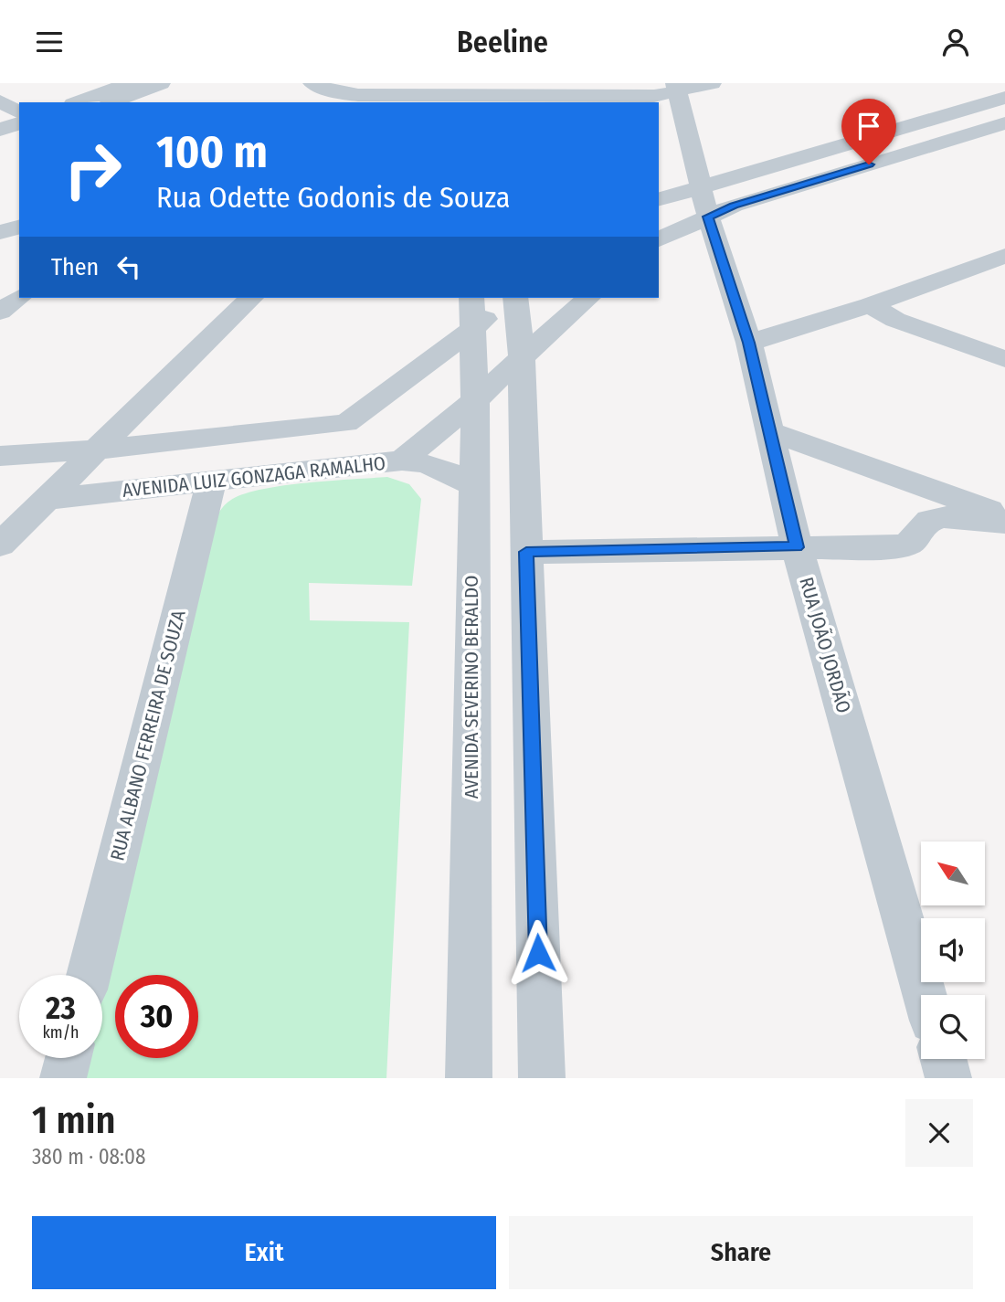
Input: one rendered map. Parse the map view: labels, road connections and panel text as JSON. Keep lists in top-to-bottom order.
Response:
{
  "streets": {
    "street": [
      "AVENIDA LUIZ GONZAGA RAMALHO",
      "RUA JOÃO JORDÃO",
      "AVENIDA SEVERINO BERALDO",
      "RUA ALBANO FERREIRA DE SOUZA"
    ]
  },
  "crossings": [
    ["AVENIDA LUIZ GONZAGA RAMALHO", "AVENIDA SEVERINO BERALDO"],
    ["AVENIDA LUIZ GONZAGA RAMALHO", "RUA ALBANO FERREIRA DE SOUZA"]
  ],
  "north": "top left",
  "page": {
    "header": "Beeline",
    "turn": ["100 m", "Rua Odette Godonis de Souza"],
    "then": "Then",
    "speed": "23 km/h",
    "limit": "30",
    "heading": ["1 min", "380 m · 08:08"],
    "buttons": ["Exit", "Share"]
  }
}
